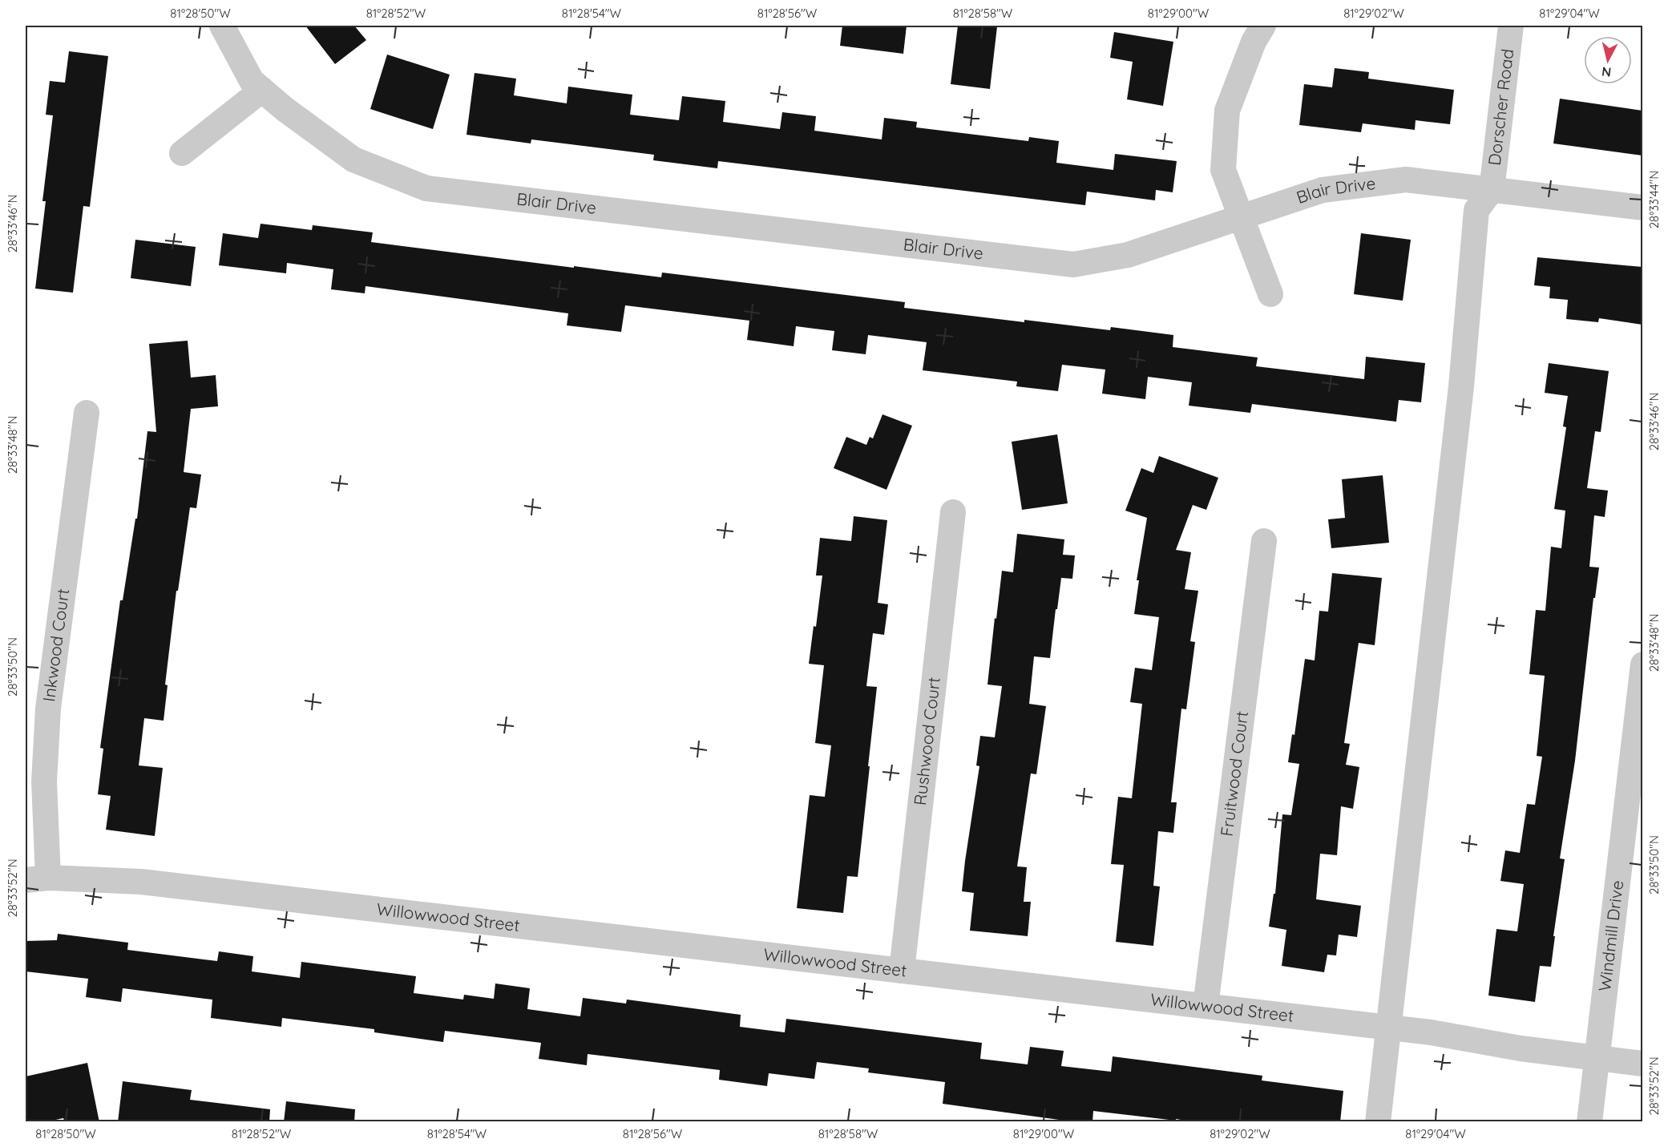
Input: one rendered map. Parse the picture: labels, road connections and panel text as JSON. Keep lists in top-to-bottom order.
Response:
{
  "streets": {
    "street": [
      "Dorscher Road",
      "Blair Drive",
      "Inkwood Court",
      "Rushwood Court",
      "Fruitwood Court",
      "Willowwood Street",
      "Windmill Drive"
    ]
  },
  "crossings": [
    ["Dorscher Road", "Blair Drive"],
    ["Inkwood Court", "Willowwood Street"],
    ["Rushwood Court", "Willowwood Street"],
    ["Fruitwood Court", "Willowwood Street"],
    ["Willowwood Street", "Windmill Drive"]
  ],
  "north": "bottom",
  "coordinates": [
    "81°28'50\"W",
    "81°28'52\"W",
    "81°28'54\"W",
    "81°28'56\"W",
    "81°28'58\"W",
    "81°29'00\"W",
    "81°29'02\"W",
    "81°29'04\"W",
    "28°33'44\"N",
    "28°33'46\"N",
    "28°33'48\"N",
    "28°33'50\"N",
    "28°33'52\"N"
  ]
}
